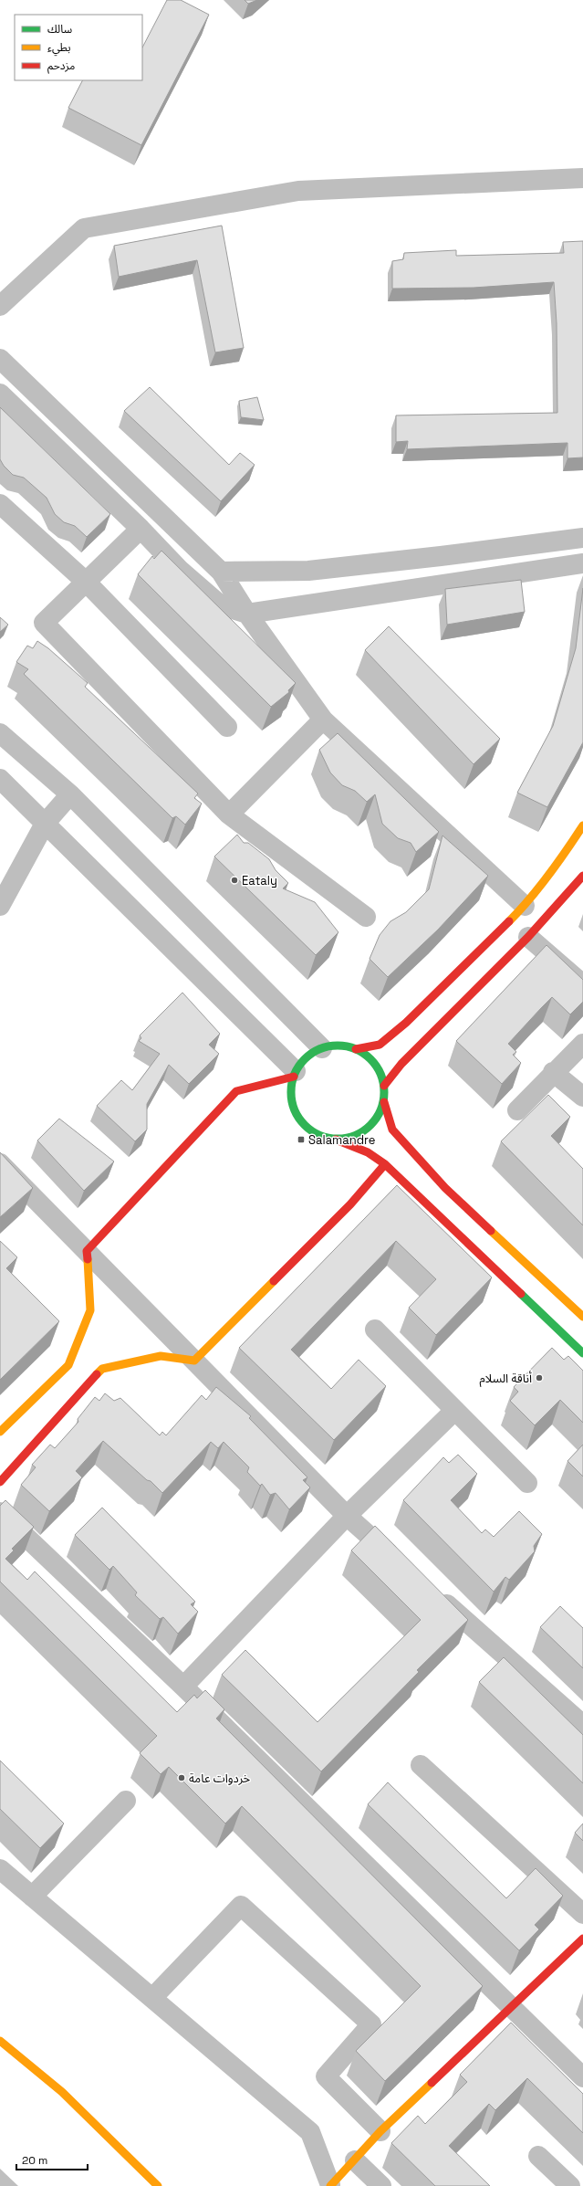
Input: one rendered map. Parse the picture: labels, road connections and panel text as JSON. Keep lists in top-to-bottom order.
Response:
{
  "places": {
    "other": ["Eataly", "أناقة السلام", "خردوات عامة"],
    "transit": ["Salamandre"]
  },
  "legend": ["سالك", "بطيء", "مزدحم"],
  "scale_bar": "20 m"
}
